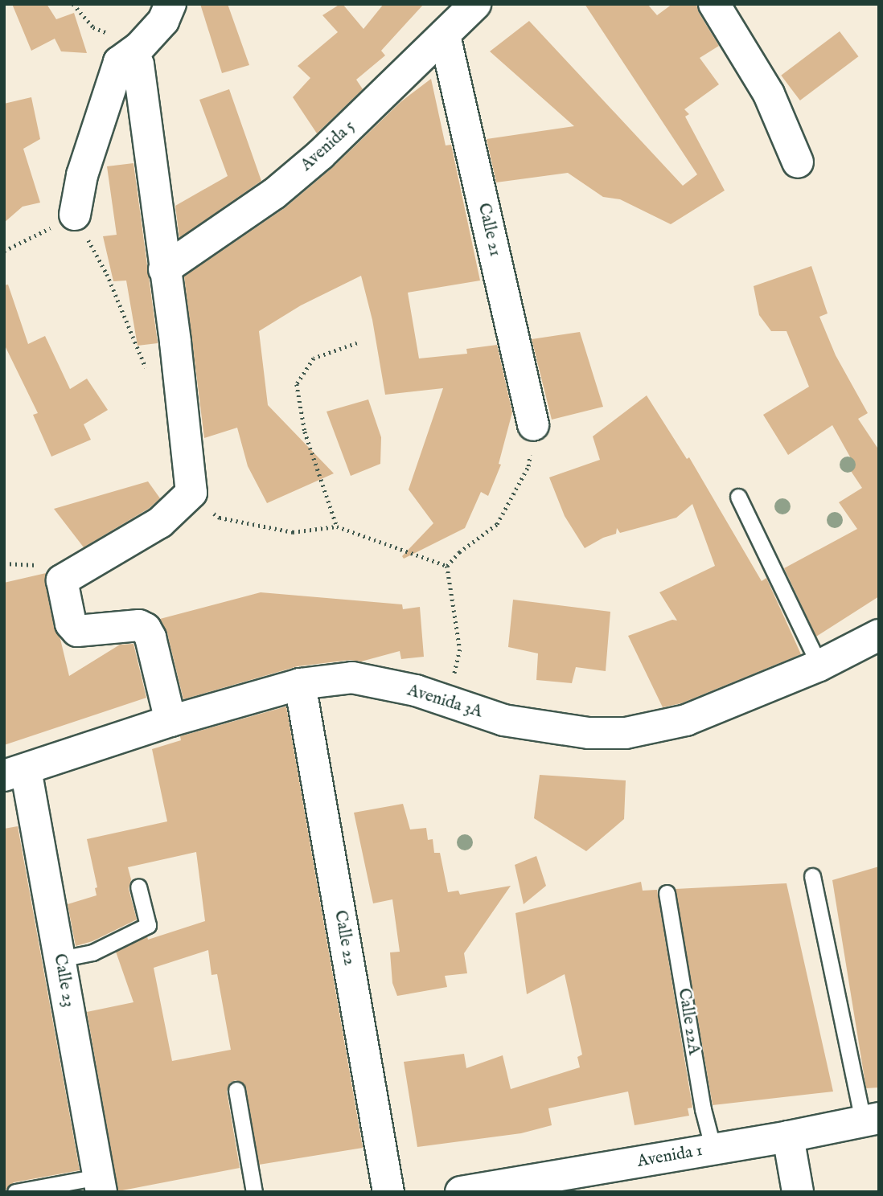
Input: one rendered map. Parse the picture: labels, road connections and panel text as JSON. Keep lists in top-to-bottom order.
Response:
{
  "streets": {
    "street": [
      "Avenida 5",
      "Calle 21",
      "Avenida 3A",
      "Calle 22",
      "Calle 23",
      "Avenida 1"
    ],
    "lane": ["Calle 22A"]
  },
  "crossings": [
    ["Avenida 5", "Calle 21"],
    ["Avenida 3A", "Calle 22"],
    ["Avenida 3A", "Calle 23"],
    ["Calle 22A", "Avenida 1"]
  ]
}
